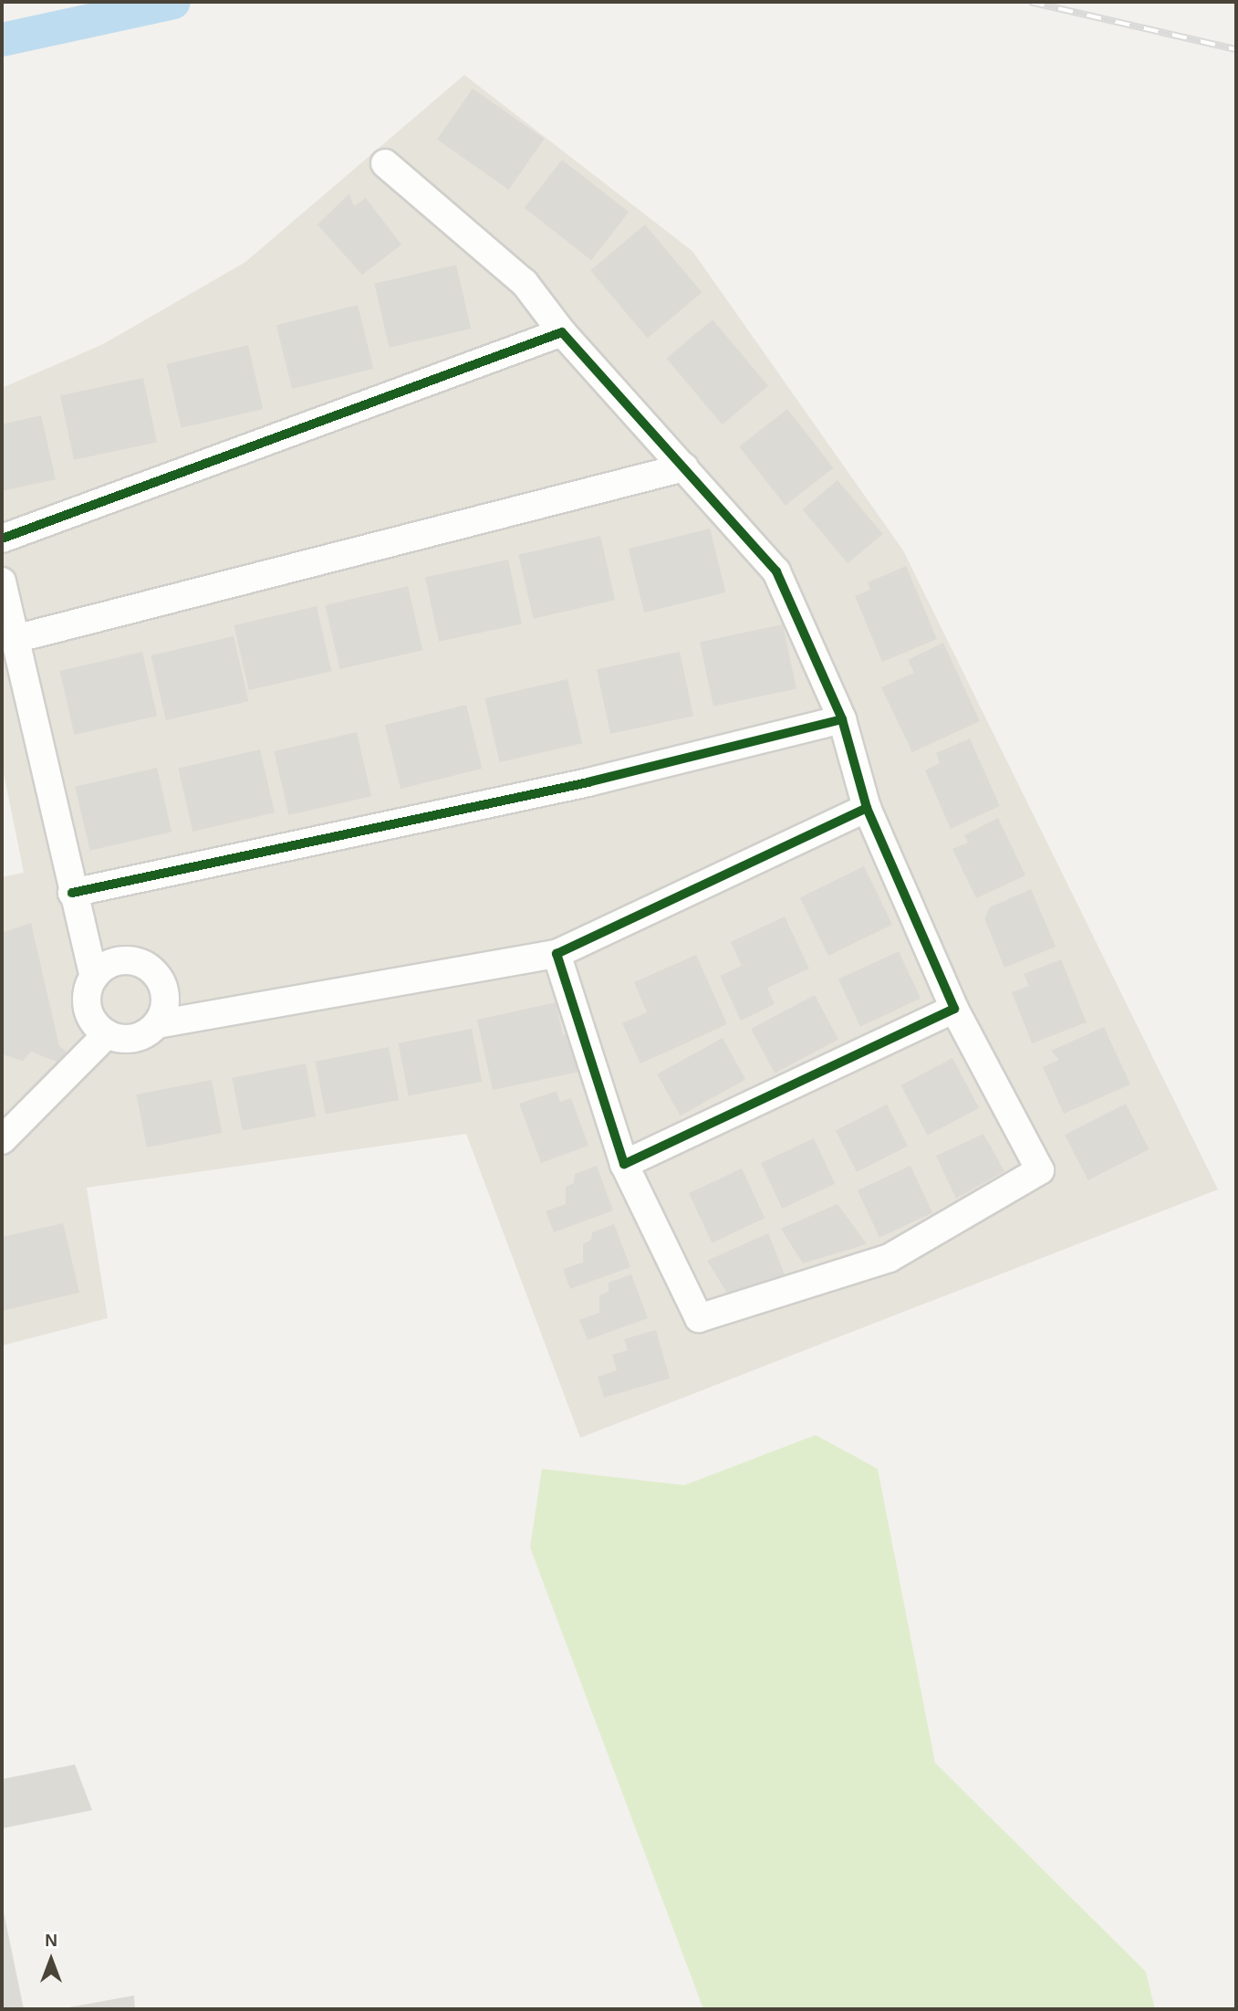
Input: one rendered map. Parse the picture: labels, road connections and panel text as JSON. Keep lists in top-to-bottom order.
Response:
{
  "north": "top"
}
